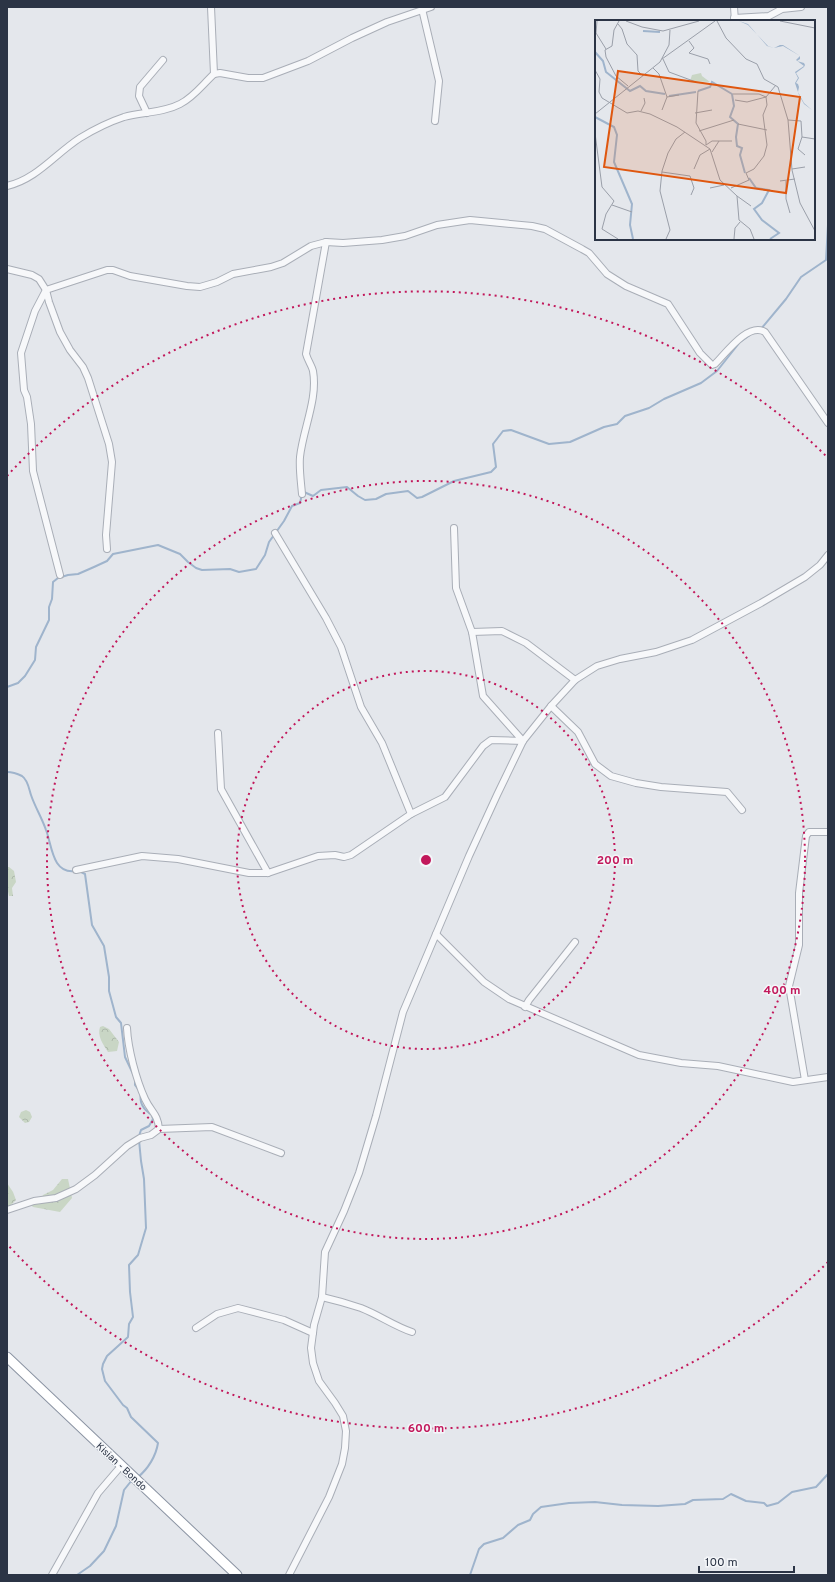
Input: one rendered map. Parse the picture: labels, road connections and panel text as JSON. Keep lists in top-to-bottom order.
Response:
{
  "streets": {
    "highway": ["Kisian - Bondo"]
  },
  "scale_bar": "100 m",
  "rings": ["200 m", "400 m", "600 m"]
}
